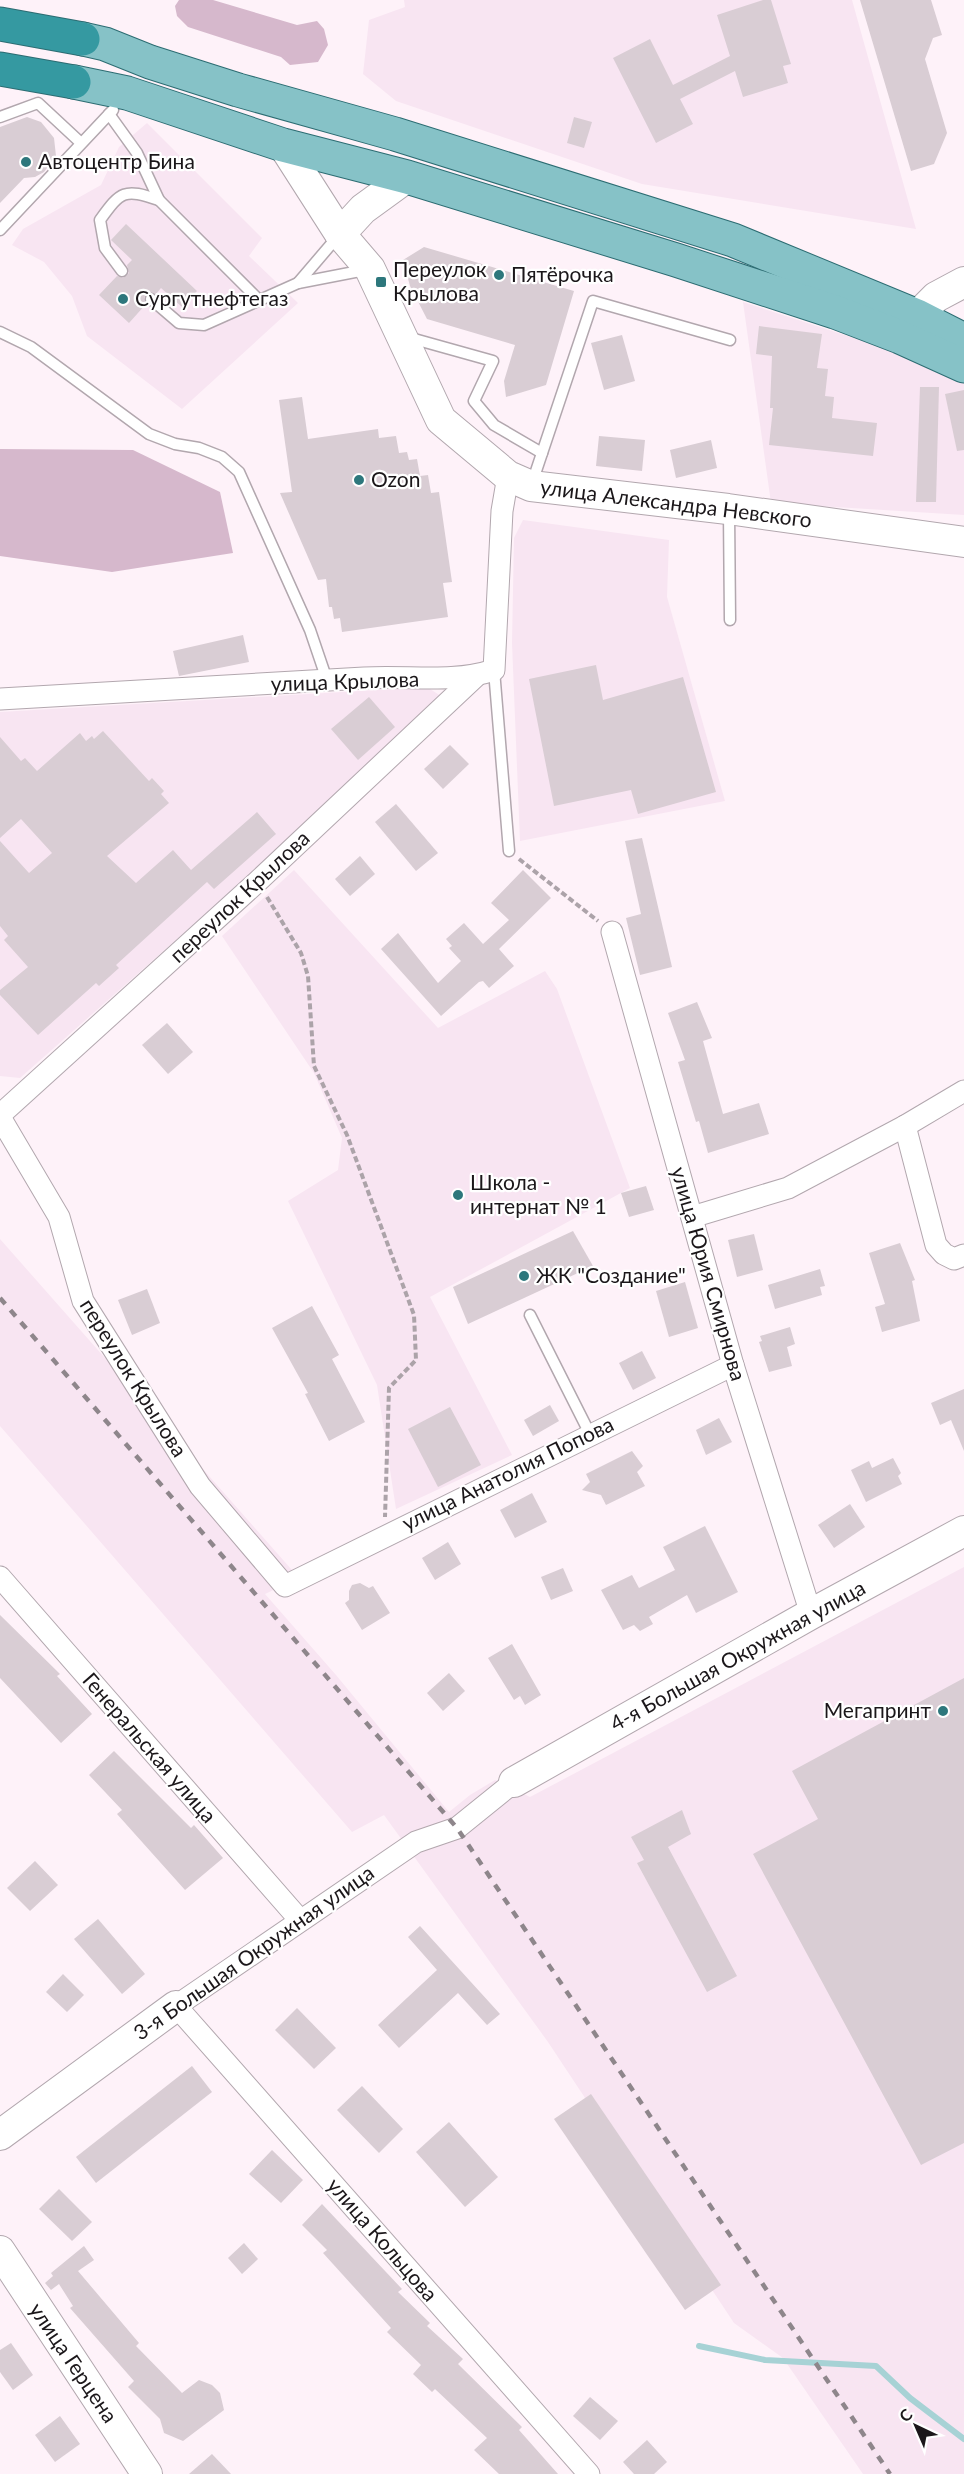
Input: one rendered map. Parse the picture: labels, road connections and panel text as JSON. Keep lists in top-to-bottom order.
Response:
{
  "streets": {
    "street": [
      "улица Александра Невского",
      "улица Крылова",
      "переулок Крылова",
      "улица Юрия Смирнова",
      "улица Анатолия Попова",
      "4-я Большая Окружная улица",
      "Генеральская улица",
      "3-я Большая Окружная улица",
      "улица Кольцова",
      "улица Герцена"
    ]
  },
  "crossings": [
    ["улица Крылова", "переулок Крылова"],
    ["переулок Крылова", "улица Анатолия Попова"],
    ["улица Юрия Смирнова", "улица Анатолия Попова"],
    ["улица Юрия Смирнова", "4-я Большая Окружная улица"],
    ["4-я Большая Окружная улица", "3-я Большая Окружная улица"],
    ["Генеральская улица", "3-я Большая Окружная улица"],
    ["3-я Большая Окружная улица", "улица Кольцова"]
  ],
  "places": {
    "other": [
      "Автоцентр Бина",
      "Пятёрочка",
      "Сургутнефтегаз",
      "Ozon",
      "Школа - интернат № 1",
      "ЖК \"Создание\"",
      "Мегапринт"
    ],
    "transit": ["Переулок Крылова"]
  },
  "north": "top left"
}
